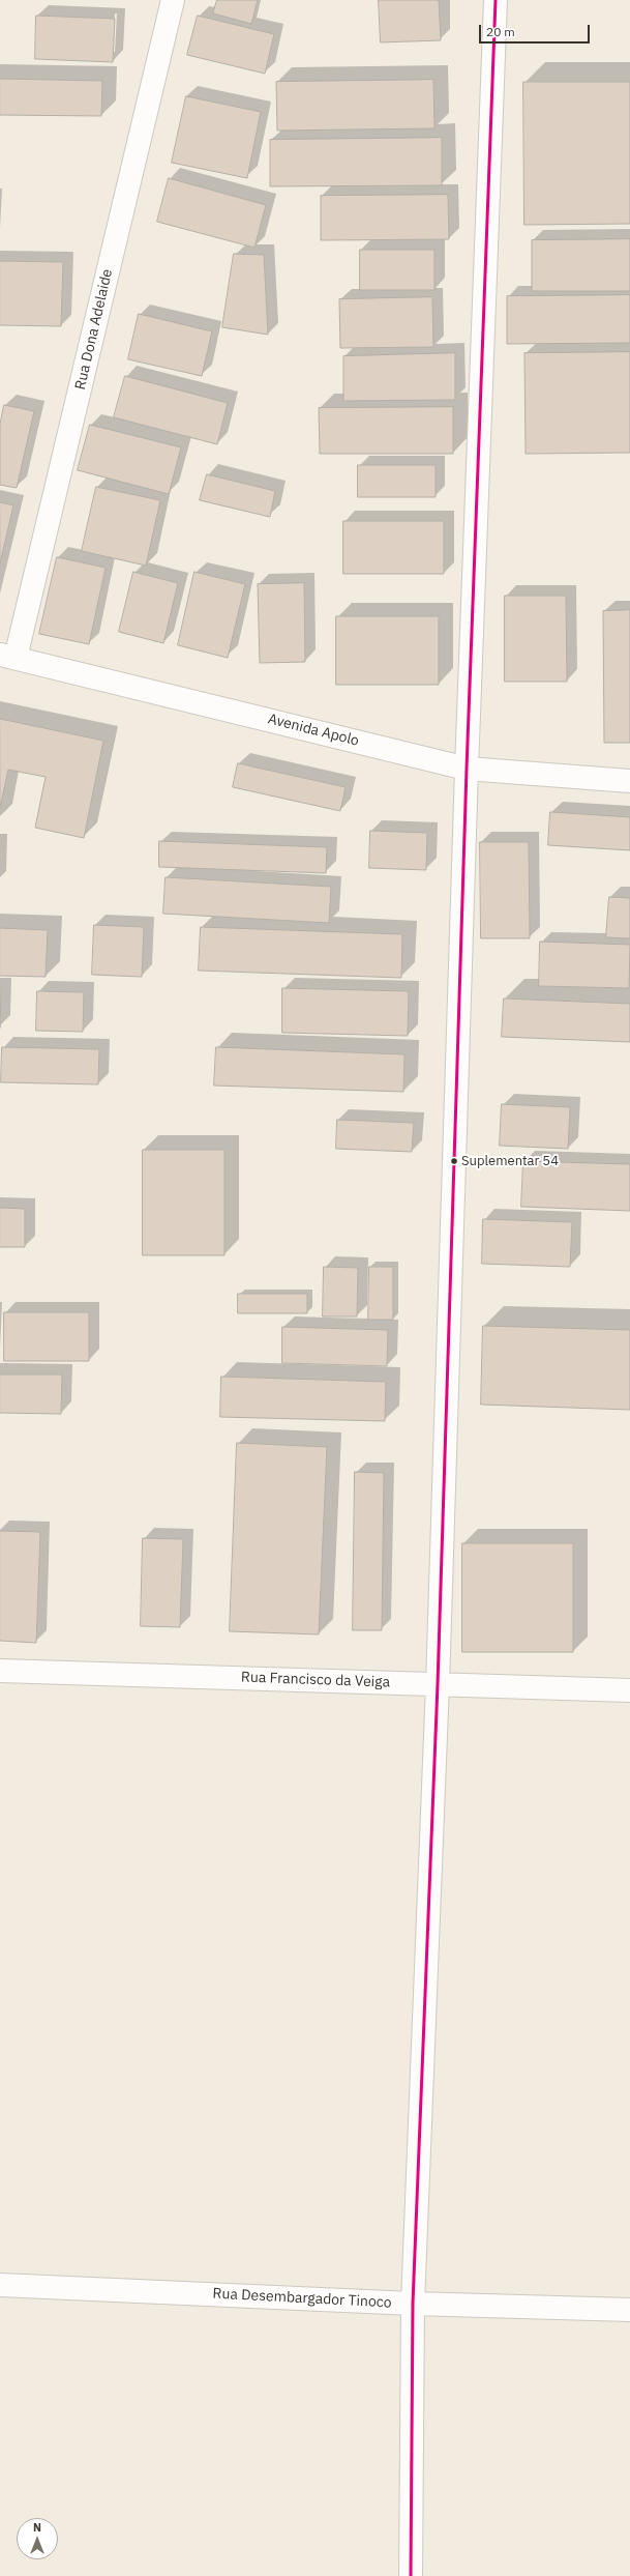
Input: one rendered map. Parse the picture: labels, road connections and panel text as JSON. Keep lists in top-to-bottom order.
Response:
{
  "streets": {
    "street": [
      "Rua Dona Adelaide",
      "Avenida Apolo",
      "Rua Francisco da Veiga",
      "Rua Desembargador Tinoco"
    ]
  },
  "crossings": [
    ["Rua Dona Adelaide", "Avenida Apolo"]
  ],
  "places": ["Suplementar 54"],
  "scale_bar": "20 m",
  "north": "top"
}
